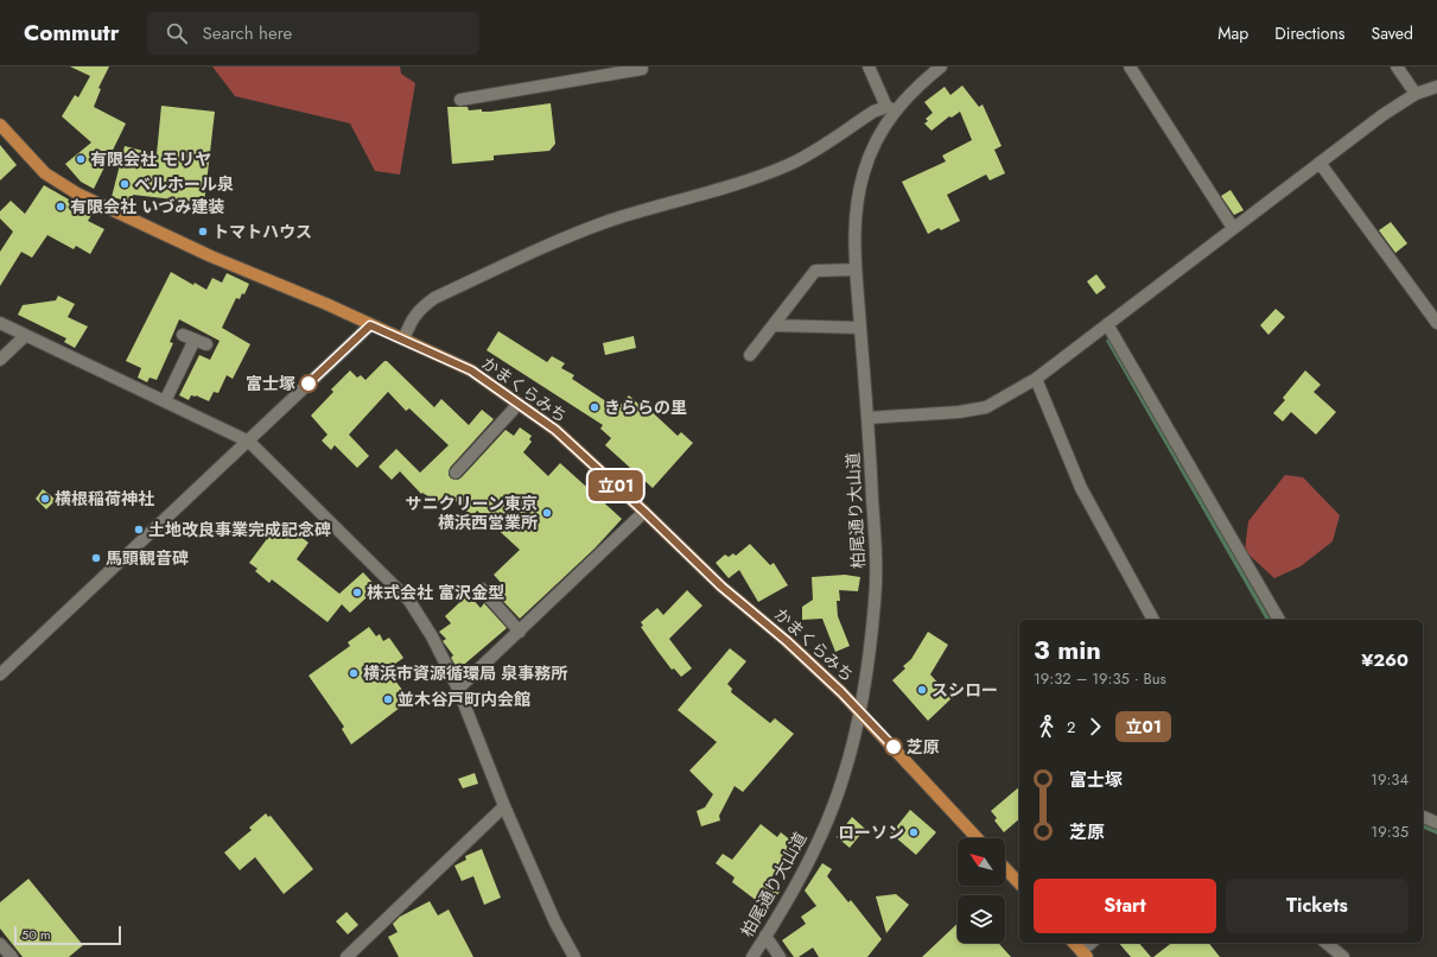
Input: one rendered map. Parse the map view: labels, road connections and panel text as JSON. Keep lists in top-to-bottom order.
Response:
{
  "streets": {
    "main road": ["かまくらみち"],
    "street": ["柏尾通り大山道"]
  },
  "crossings": [
    ["かまくらみち", "柏尾通り大山道"]
  ],
  "places": [
    "有限会社 モリヤ",
    "ベルホール泉",
    "有限会社 いづみ建装",
    "トマトハウス",
    "富士塚",
    "きららの里",
    "横根稲荷神社",
    "サニクリーン東京 横浜西営業所",
    "土地改良事業完成記念碑",
    "馬頭観音碑",
    "株式会社 富沢金型",
    "横浜市資源循環局 泉事務所",
    "スシロー",
    "並木谷戸町内会館",
    "芝原",
    "ローソン"
  ],
  "lines": ["bus line 立01"],
  "scale_bar": "50 m",
  "north": "top left",
  "page": {
    "header": "Commutr",
    "search": "Search here",
    "nav": ["Map", "Directions", "Saved"],
    "on_map": "立01",
    "heading": ["3 min", "19:32 – 19:35 · Bus", "¥260"],
    "legs": ["2", "立01"],
    "list": [
      {
        "name": "富士塚",
        "value": "19:34"
      },
      {
        "name": "芝原",
        "value": "19:35"
      }
    ],
    "buttons": ["Start", "Tickets"],
    "scale": "50 m"
  }
}
